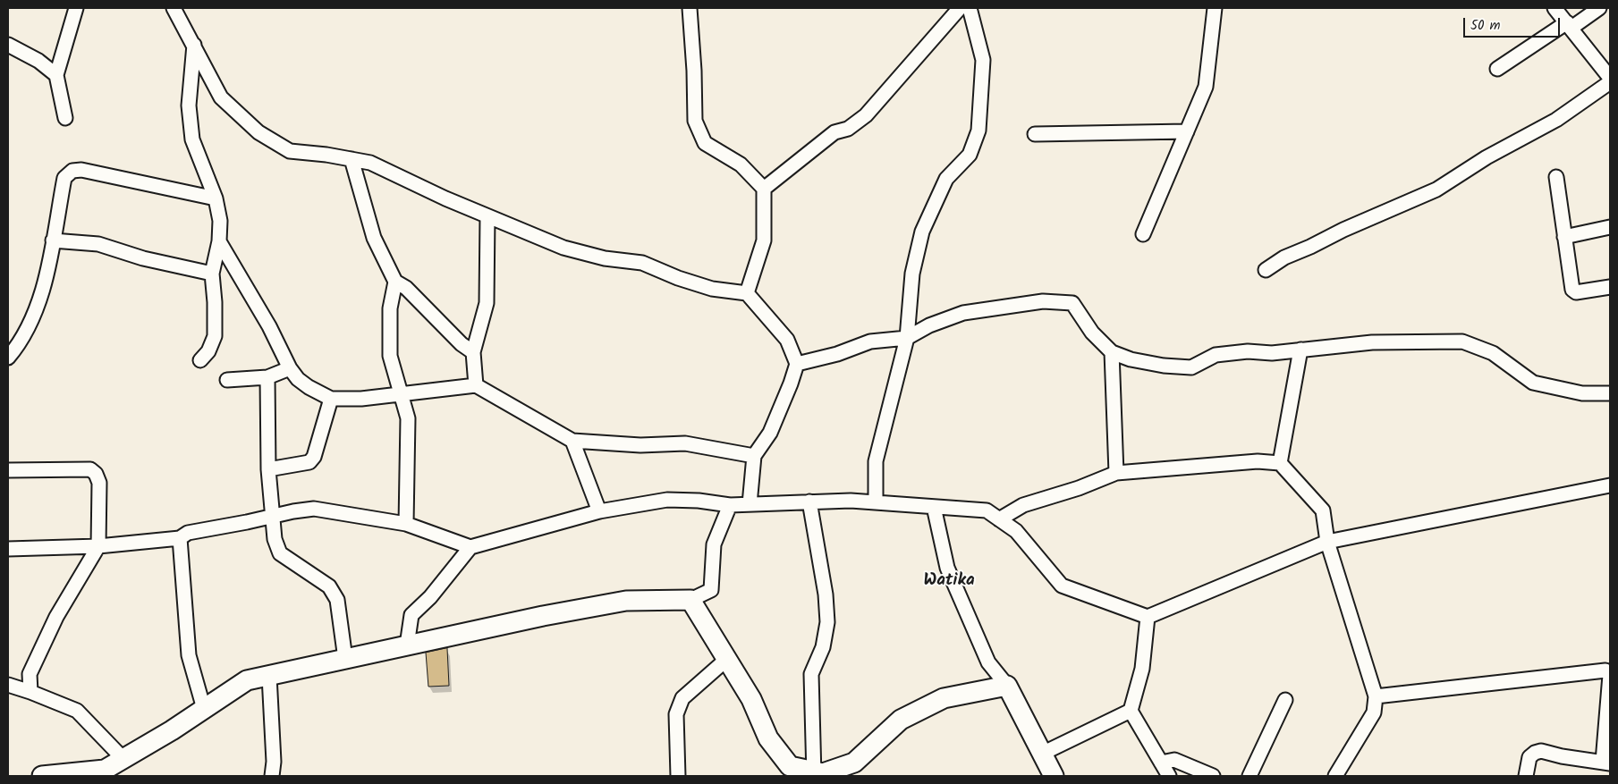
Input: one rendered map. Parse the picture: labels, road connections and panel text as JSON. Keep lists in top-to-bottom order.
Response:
{
  "districts": ["Watika"],
  "scale_bar": "50 m"
}
